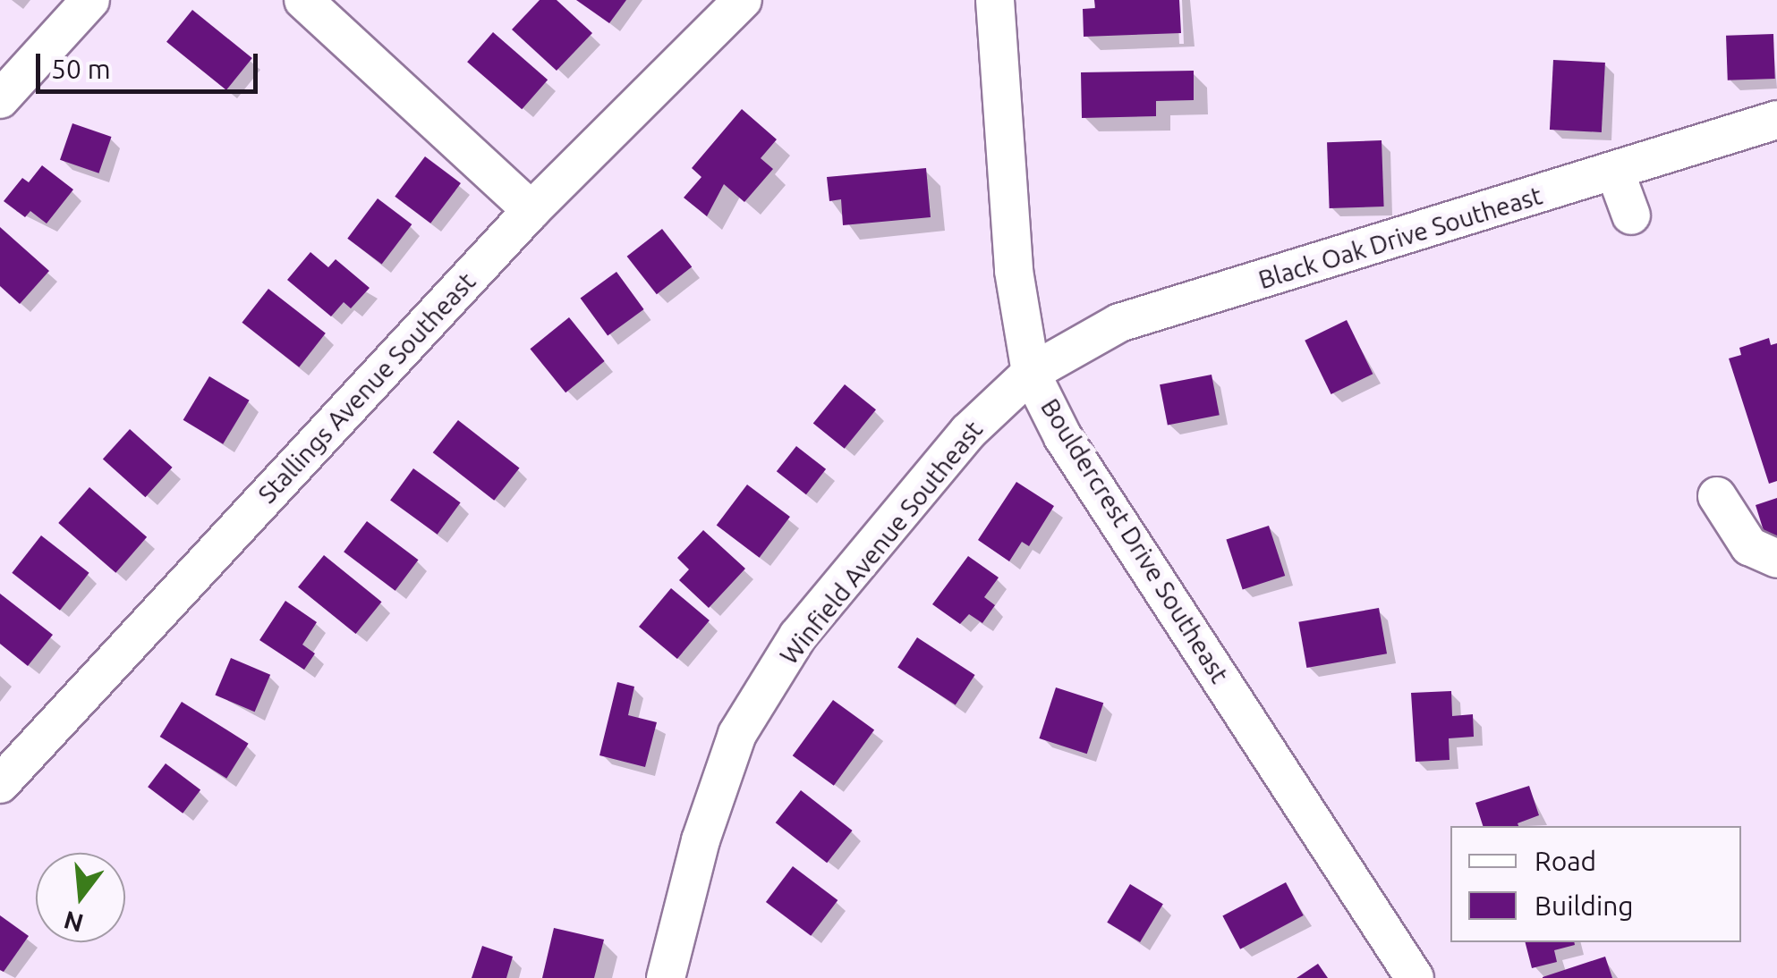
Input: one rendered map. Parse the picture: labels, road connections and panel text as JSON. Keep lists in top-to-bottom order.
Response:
{
  "streets": {
    "street": [
      "Black Oak Drive Southeast",
      "Stallings Avenue Southeast",
      "Bouldercrest Drive Southeast",
      "Winfield Avenue Southeast"
    ]
  },
  "crossings": [
    ["Black Oak Drive Southeast", "Bouldercrest Drive Southeast"],
    ["Black Oak Drive Southeast", "Winfield Avenue Southeast"],
    ["Bouldercrest Drive Southeast", "Winfield Avenue Southeast"]
  ],
  "legend": ["Road", "Building"],
  "scale_bar": "50 m",
  "north": "bottom"
}
